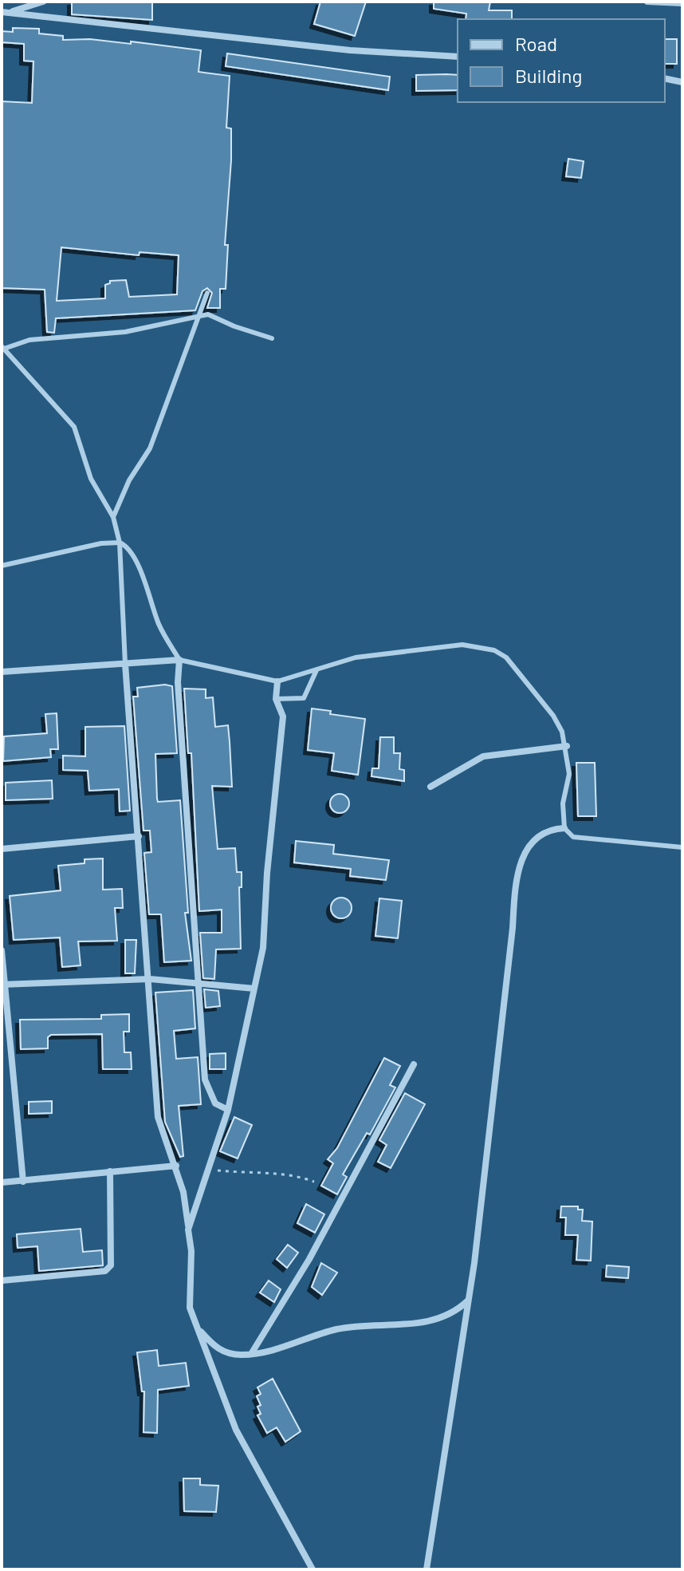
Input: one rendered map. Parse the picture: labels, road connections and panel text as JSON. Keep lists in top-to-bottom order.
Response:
{
  "legend": ["Road", "Building"]
}
